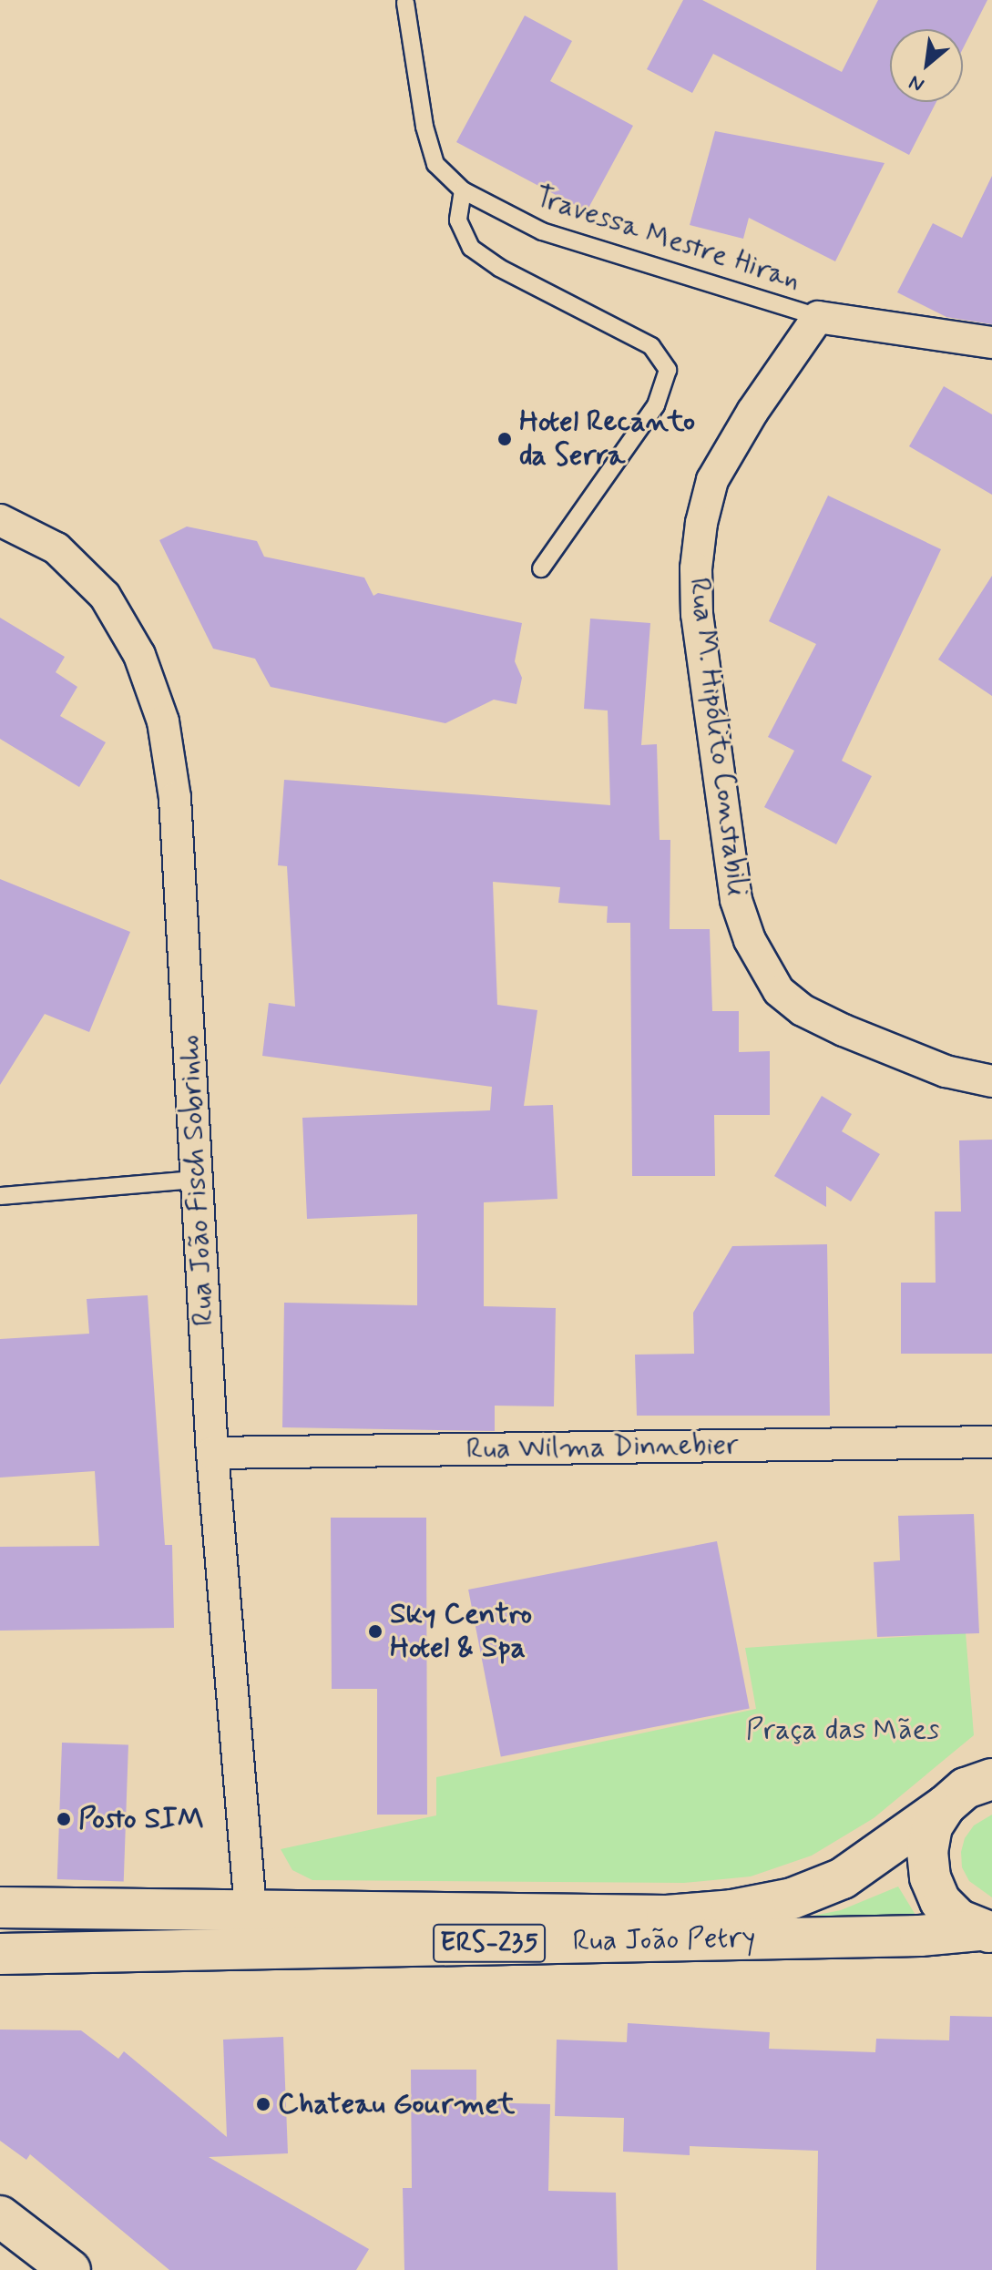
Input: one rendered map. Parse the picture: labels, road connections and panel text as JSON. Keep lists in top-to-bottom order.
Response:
{
  "streets": {
    "main road": ["Rua João Petry", "ERS-235"],
    "street": ["Rua M. Hipólito Constabili", "Rua João Fisch Sobrinho", "Rua Wilma Dinnebier"],
    "lane": ["Travessa Mestre Hiran"]
  },
  "crossings": [
    ["Travessa Mestre Hiran", "Rua M. Hipólito Constabili"],
    ["Rua João Fisch Sobrinho", "Rua Wilma Dinnebier"],
    ["Rua João Fisch Sobrinho", "Rua João Petry"]
  ],
  "parks": ["Praça das Mães"],
  "places": [
    "Hotel Recanto da Serra",
    "Sky Centro Hotel & Spa",
    "Posto SIM",
    "Chateau Gourmet"
  ],
  "north": "bottom left"
}
